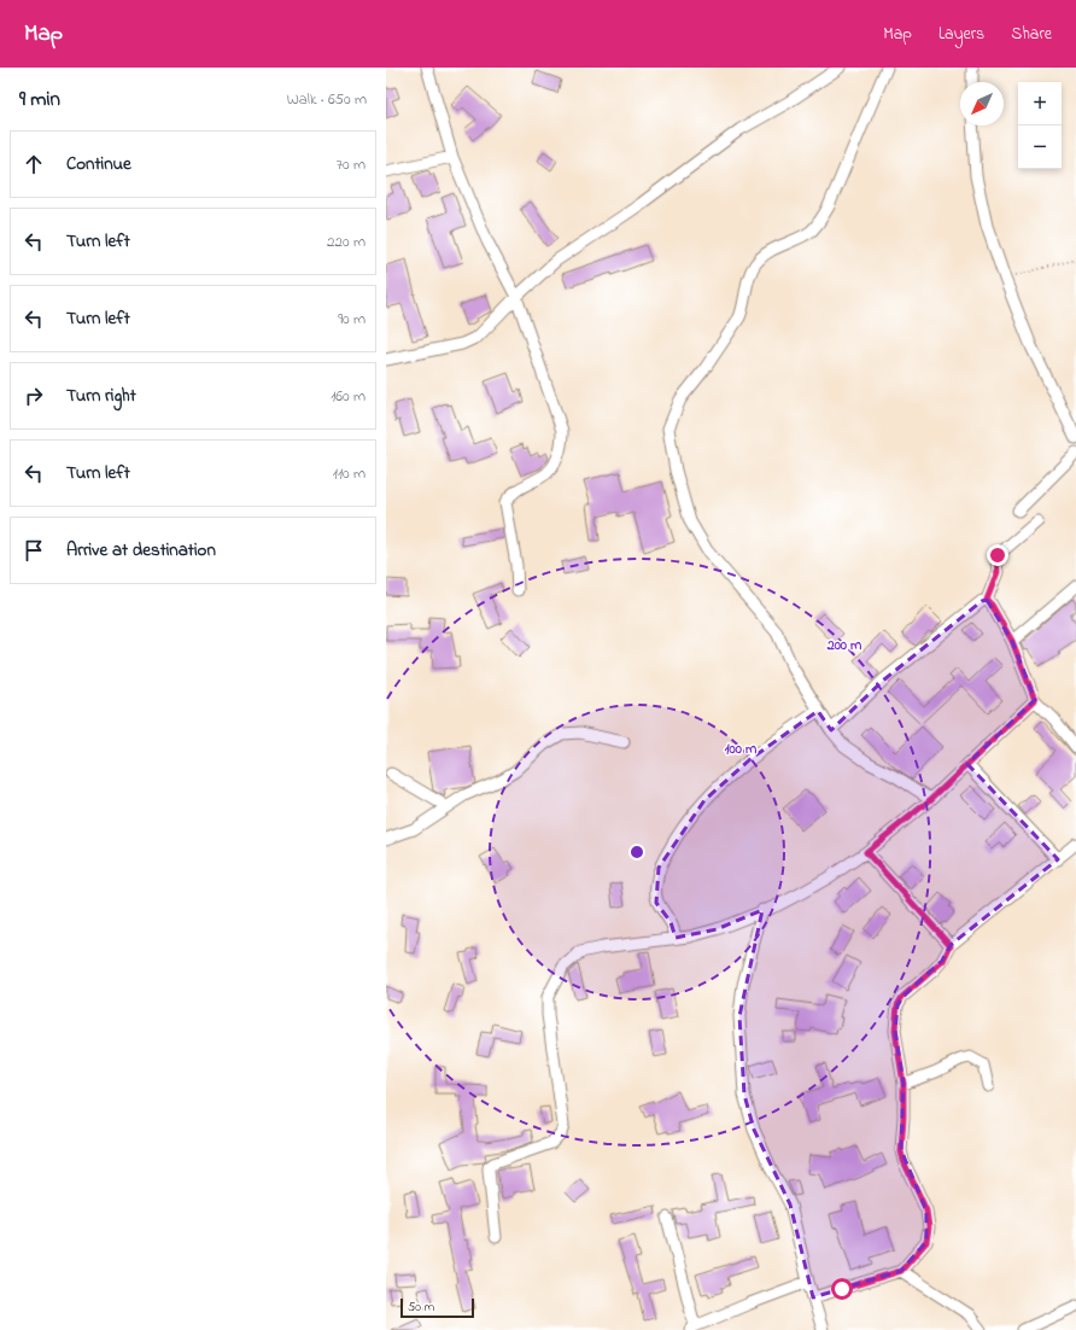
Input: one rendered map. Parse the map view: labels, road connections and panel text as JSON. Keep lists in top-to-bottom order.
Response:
{
  "scale_bar": "50 m",
  "north": "bottom left",
  "page": {
    "header": "Map",
    "nav": ["Map", "Layers", "Share"],
    "heading": ["9 min", "Walk · 650 m"],
    "map_buttons": ["+", "−"],
    "list": [
      ["Continue", "70 m"],
      ["Turn left", "220 m"],
      ["Turn left", "90 m"],
      ["Turn right", "160 m"],
      ["Turn left", "110 m"],
      "Arrive at destination"
    ],
    "scale": "50 m"
  },
  "rings": ["200 m", "100 m"]
}
